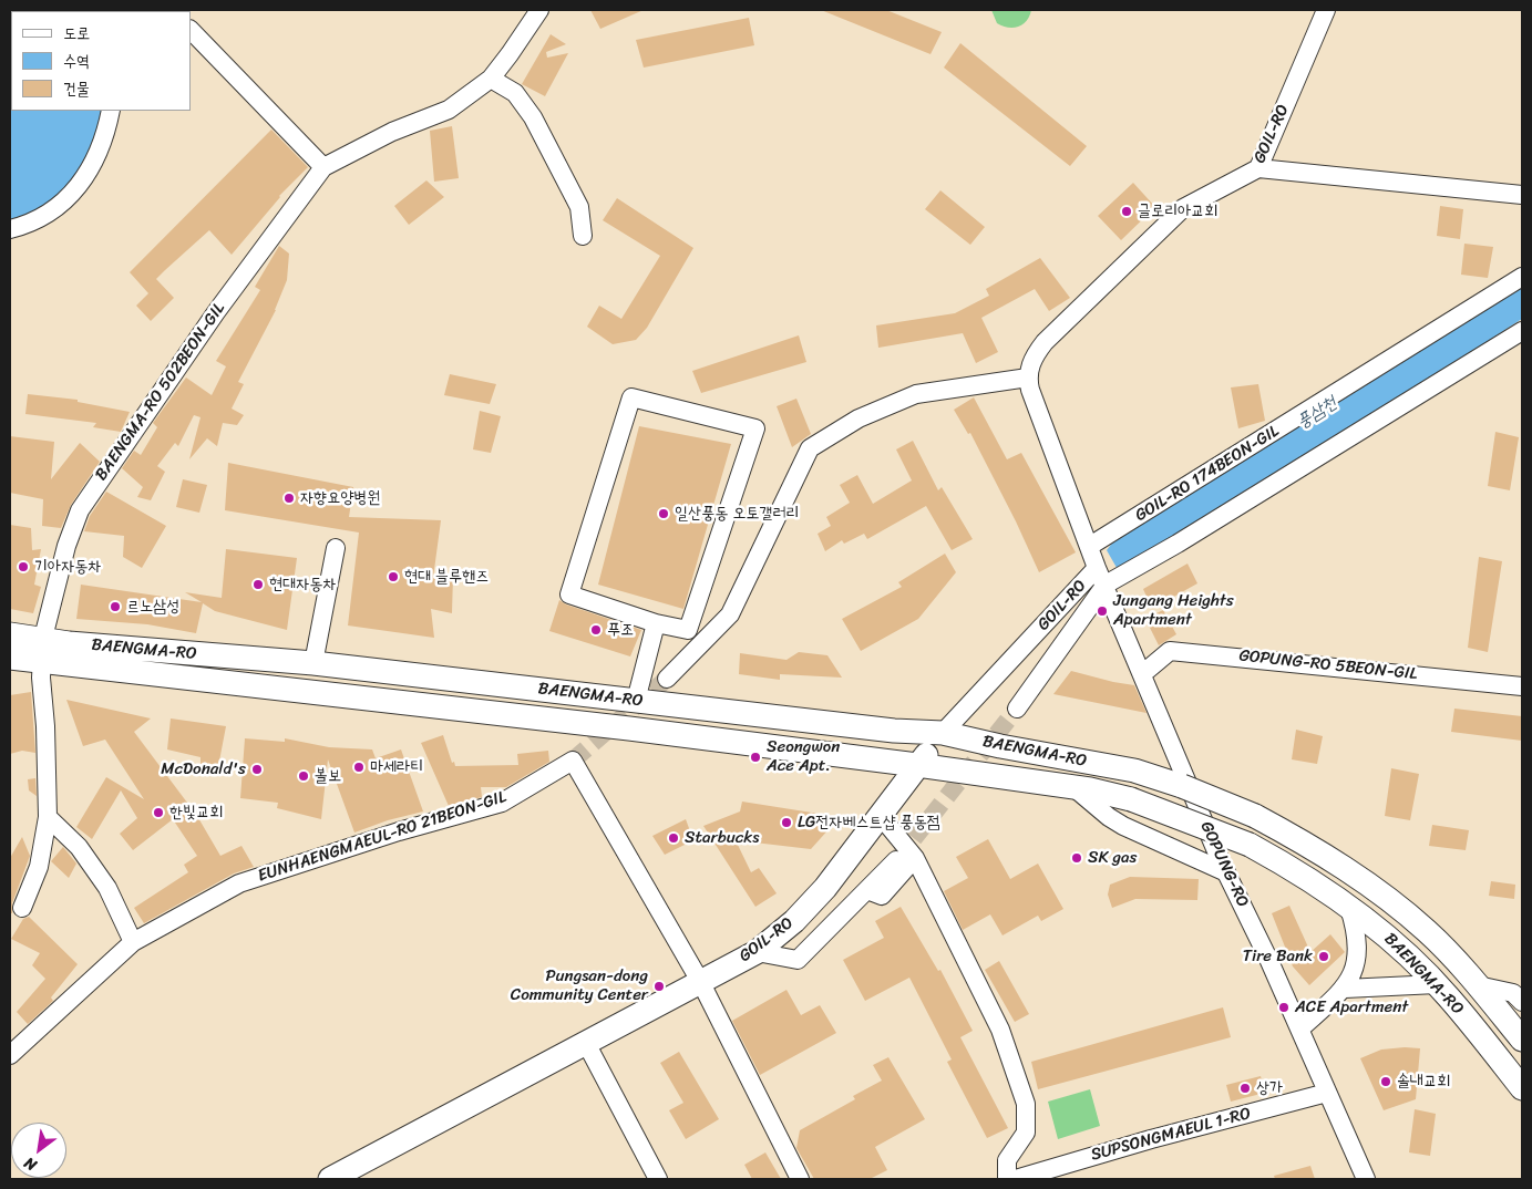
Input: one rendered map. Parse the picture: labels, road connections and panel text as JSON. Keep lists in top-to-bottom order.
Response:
{
  "streets": {
    "main road": ["GOIL-RO", "BAENGMA-RO"],
    "street": [
      "BAENGMA-RO 502BEON-GIL",
      "GOIL-RO 174BEON-GIL",
      "GOPUNG-RO 5BEON-GIL",
      "EUNHAENGMAEUL-RO 21BEON-GIL",
      "GOPUNG-RO",
      "SUPSONGMAEUL 1-RO"
    ]
  },
  "crossings": [
    ["GOIL-RO", "BAENGMA-RO"],
    ["GOIL-RO", "EUNHAENGMAEUL-RO 21BEON-GIL"],
    ["GOIL-RO", "GOPUNG-RO"],
    ["BAENGMA-RO 502BEON-GIL", "BAENGMA-RO"],
    ["GOIL-RO 174BEON-GIL", "GOPUNG-RO"],
    ["GOPUNG-RO 5BEON-GIL", "GOPUNG-RO"],
    ["GOPUNG-RO", "SUPSONGMAEUL 1-RO"]
  ],
  "water": ["풍삼천"],
  "places": [
    "글로리아교회",
    "자향요양병원",
    "일산풍동 오토갤러리",
    "기아자동차",
    "현대 블루핸즈",
    "현대자동차",
    "르노삼성",
    "Jungang Heights Apartment",
    "푸조",
    "Seongwon Ace Apt.",
    "마세라티",
    "McDonald's",
    "볼보",
    "한빛교회",
    "LG전자베스트샵 풍동점",
    "Starbucks",
    "SK gas",
    "Tire Bank",
    "Pungsan-dong Community Center",
    "ACE Apartment",
    "솔내교회",
    "상가"
  ],
  "legend": ["도로", "수역", "건물"],
  "north": "bottom left"
}
